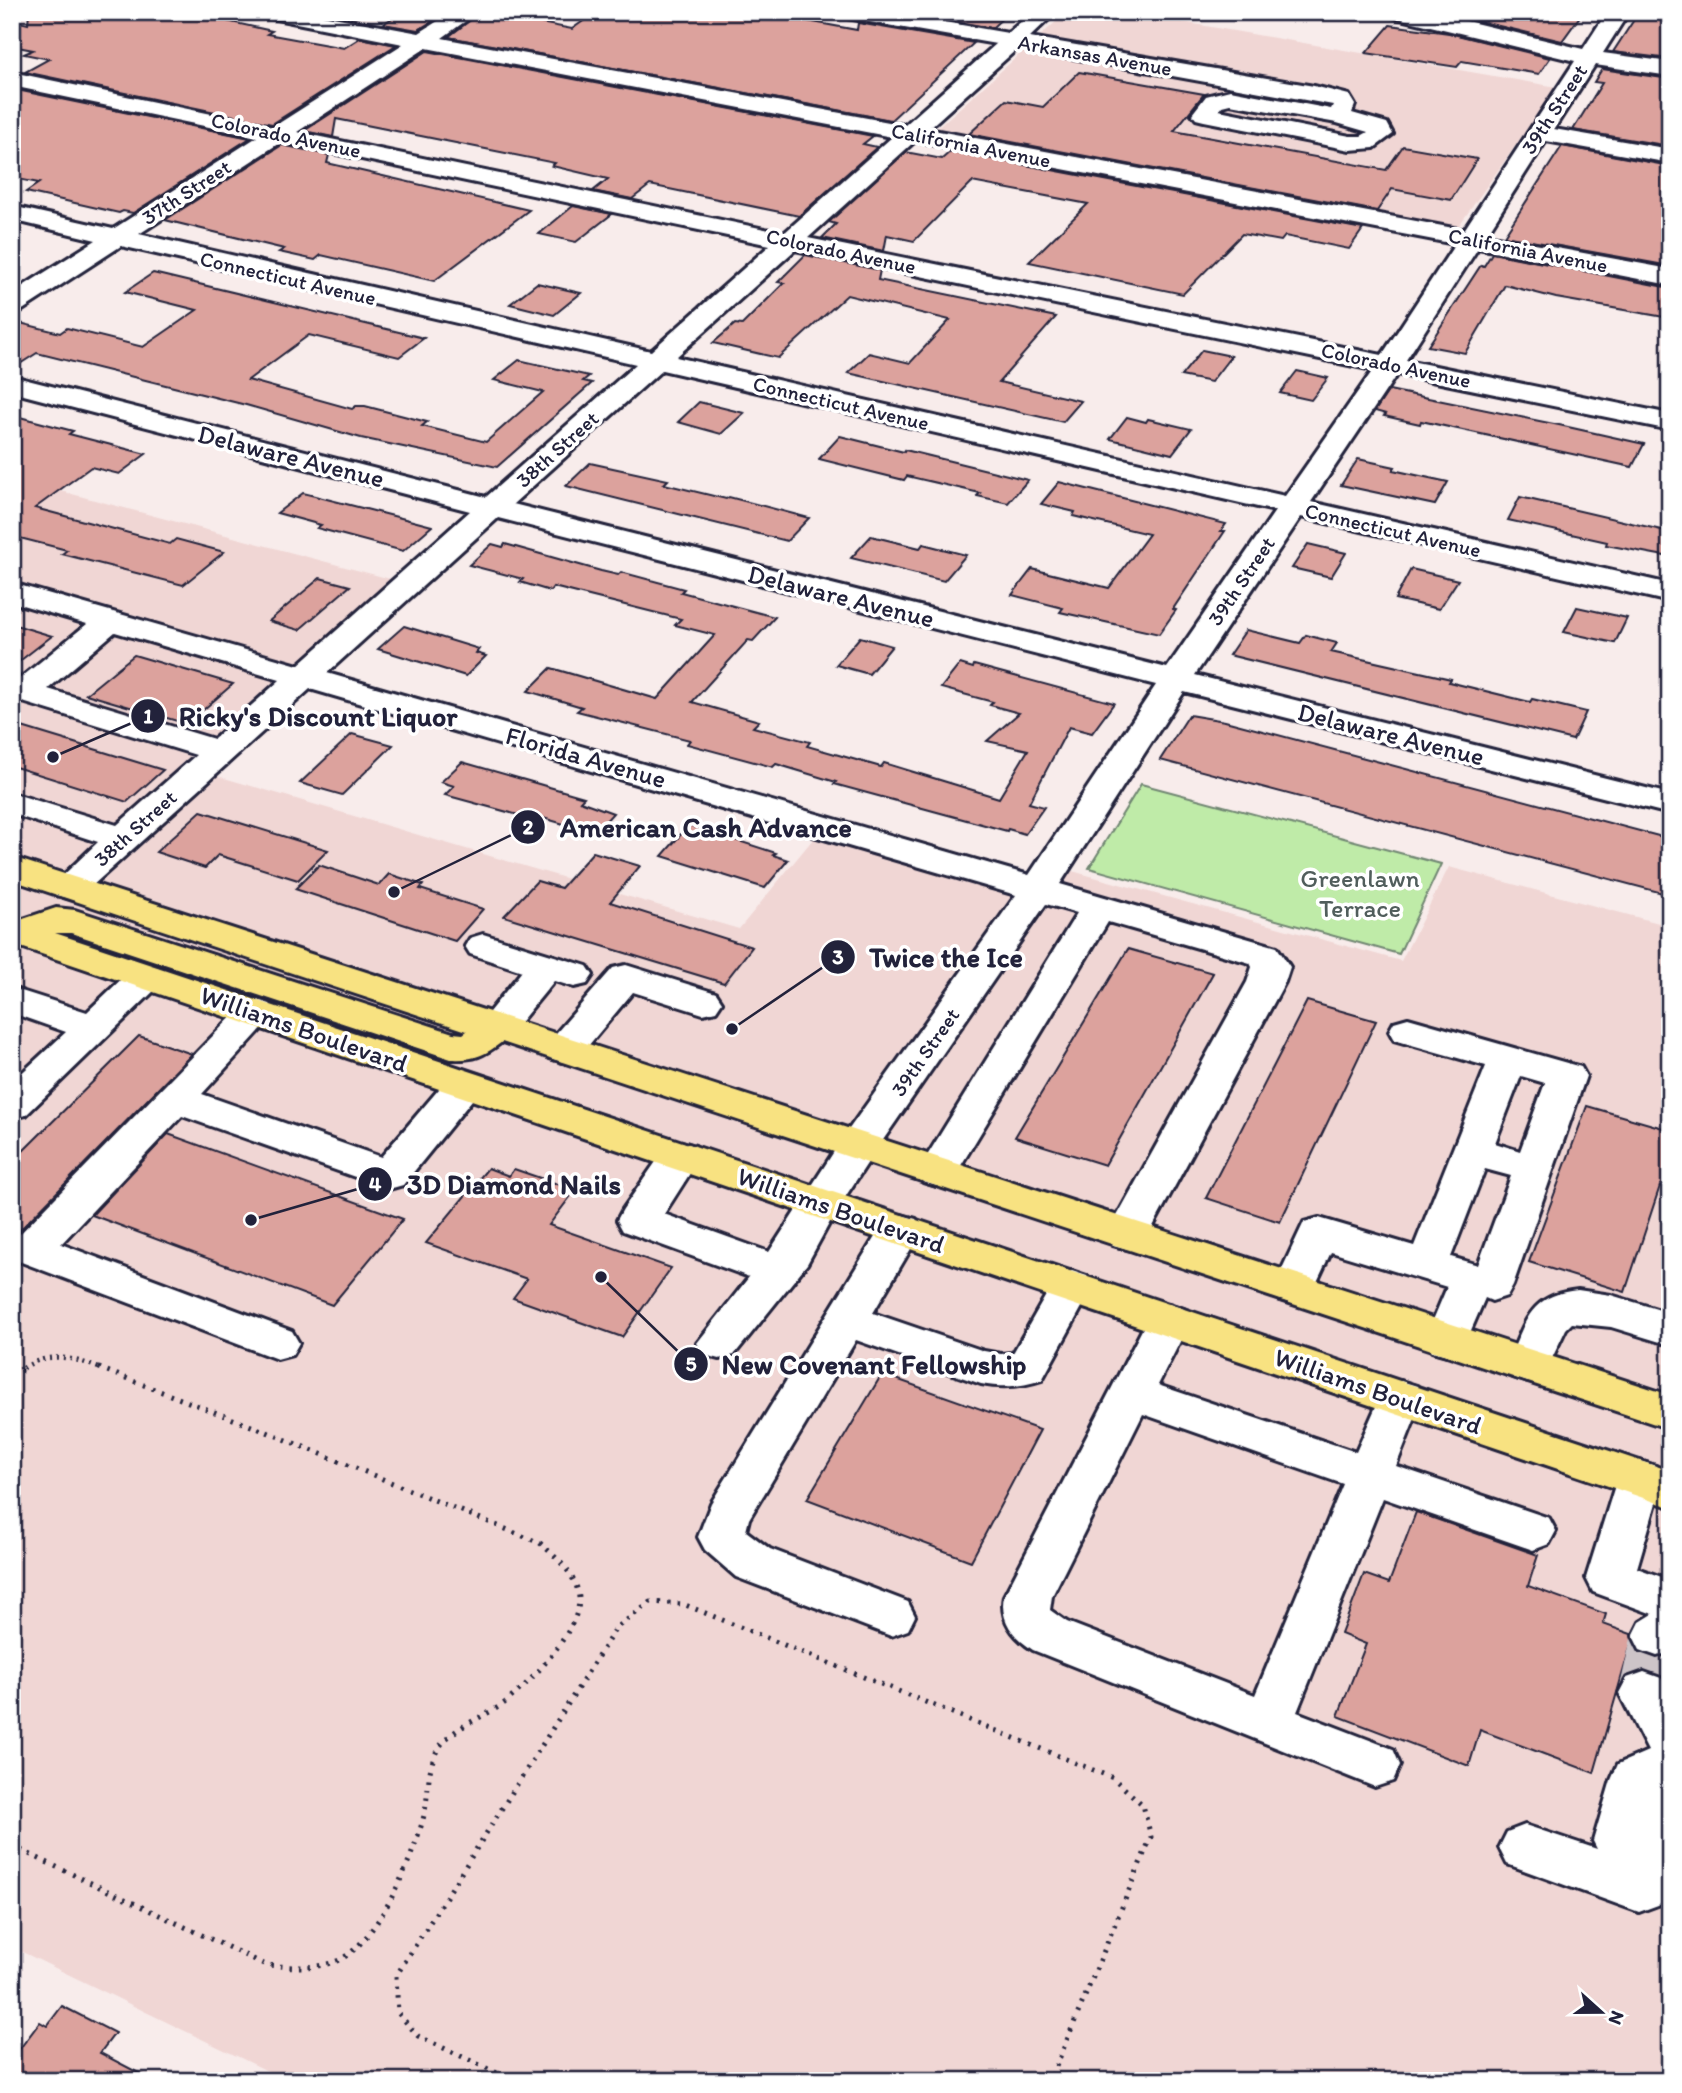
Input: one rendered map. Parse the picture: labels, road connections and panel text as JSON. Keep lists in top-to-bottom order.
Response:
{
  "streets": {
    "main road": ["Williams Boulevard"],
    "street": [
      "Arkansas Avenue",
      "39th Street",
      "Colorado Avenue",
      "California Avenue",
      "37th Street",
      "Connecticut Avenue",
      "38th Street",
      "Delaware Avenue",
      "Florida Avenue"
    ]
  },
  "crossings": [
    ["Arkansas Avenue", "38th Street"],
    ["39th Street", "Colorado Avenue"],
    ["39th Street", "California Avenue"],
    ["39th Street", "Connecticut Avenue"],
    ["39th Street", "Delaware Avenue"],
    ["39th Street", "Florida Avenue"],
    ["39th Street", "Williams Boulevard"],
    ["Colorado Avenue", "37th Street"],
    ["Colorado Avenue", "38th Street"],
    ["California Avenue", "37th Street"],
    ["California Avenue", "38th Street"],
    ["37th Street", "Connecticut Avenue"],
    ["Connecticut Avenue", "38th Street"],
    ["38th Street", "Delaware Avenue"],
    ["38th Street", "Florida Avenue"]
  ],
  "parks": ["Greenlawn Terrace"],
  "places": [
    "Ricky's Discount Liquor",
    "American Cash Advance",
    "Twice the Ice",
    "3D Diamond Nails",
    "New Covenant Fellowship"
  ],
  "north": "right"
}
